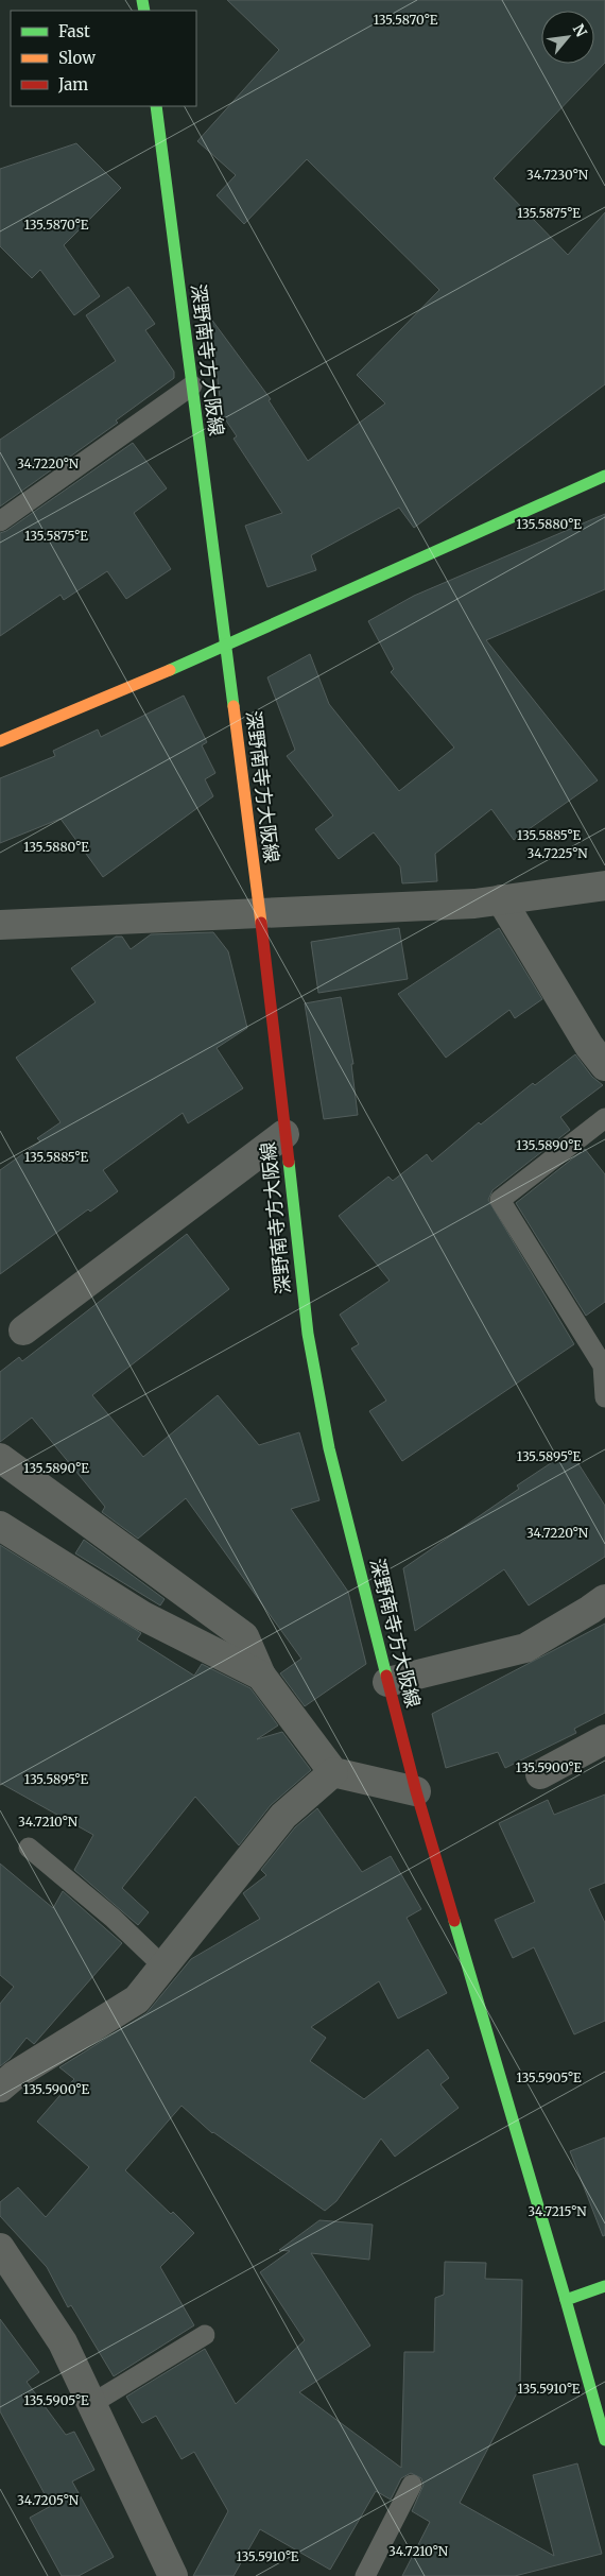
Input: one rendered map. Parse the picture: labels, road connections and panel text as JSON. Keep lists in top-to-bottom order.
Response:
{
  "streets": {
    "main road": ["深野南寺方大阪線"]
  },
  "legend": ["Fast", "Slow", "Jam"],
  "north": "top right",
  "coordinates": [
    "135.5870°E",
    "34.7230°N",
    "135.5875°E",
    "34.7220°N",
    "135.5880°E",
    "135.5885°E",
    "34.7225°N",
    "135.5890°E",
    "135.5895°E",
    "135.5900°E",
    "34.7210°N",
    "135.5905°E",
    "34.7215°N",
    "135.5910°E",
    "34.7205°N"
  ]
}
